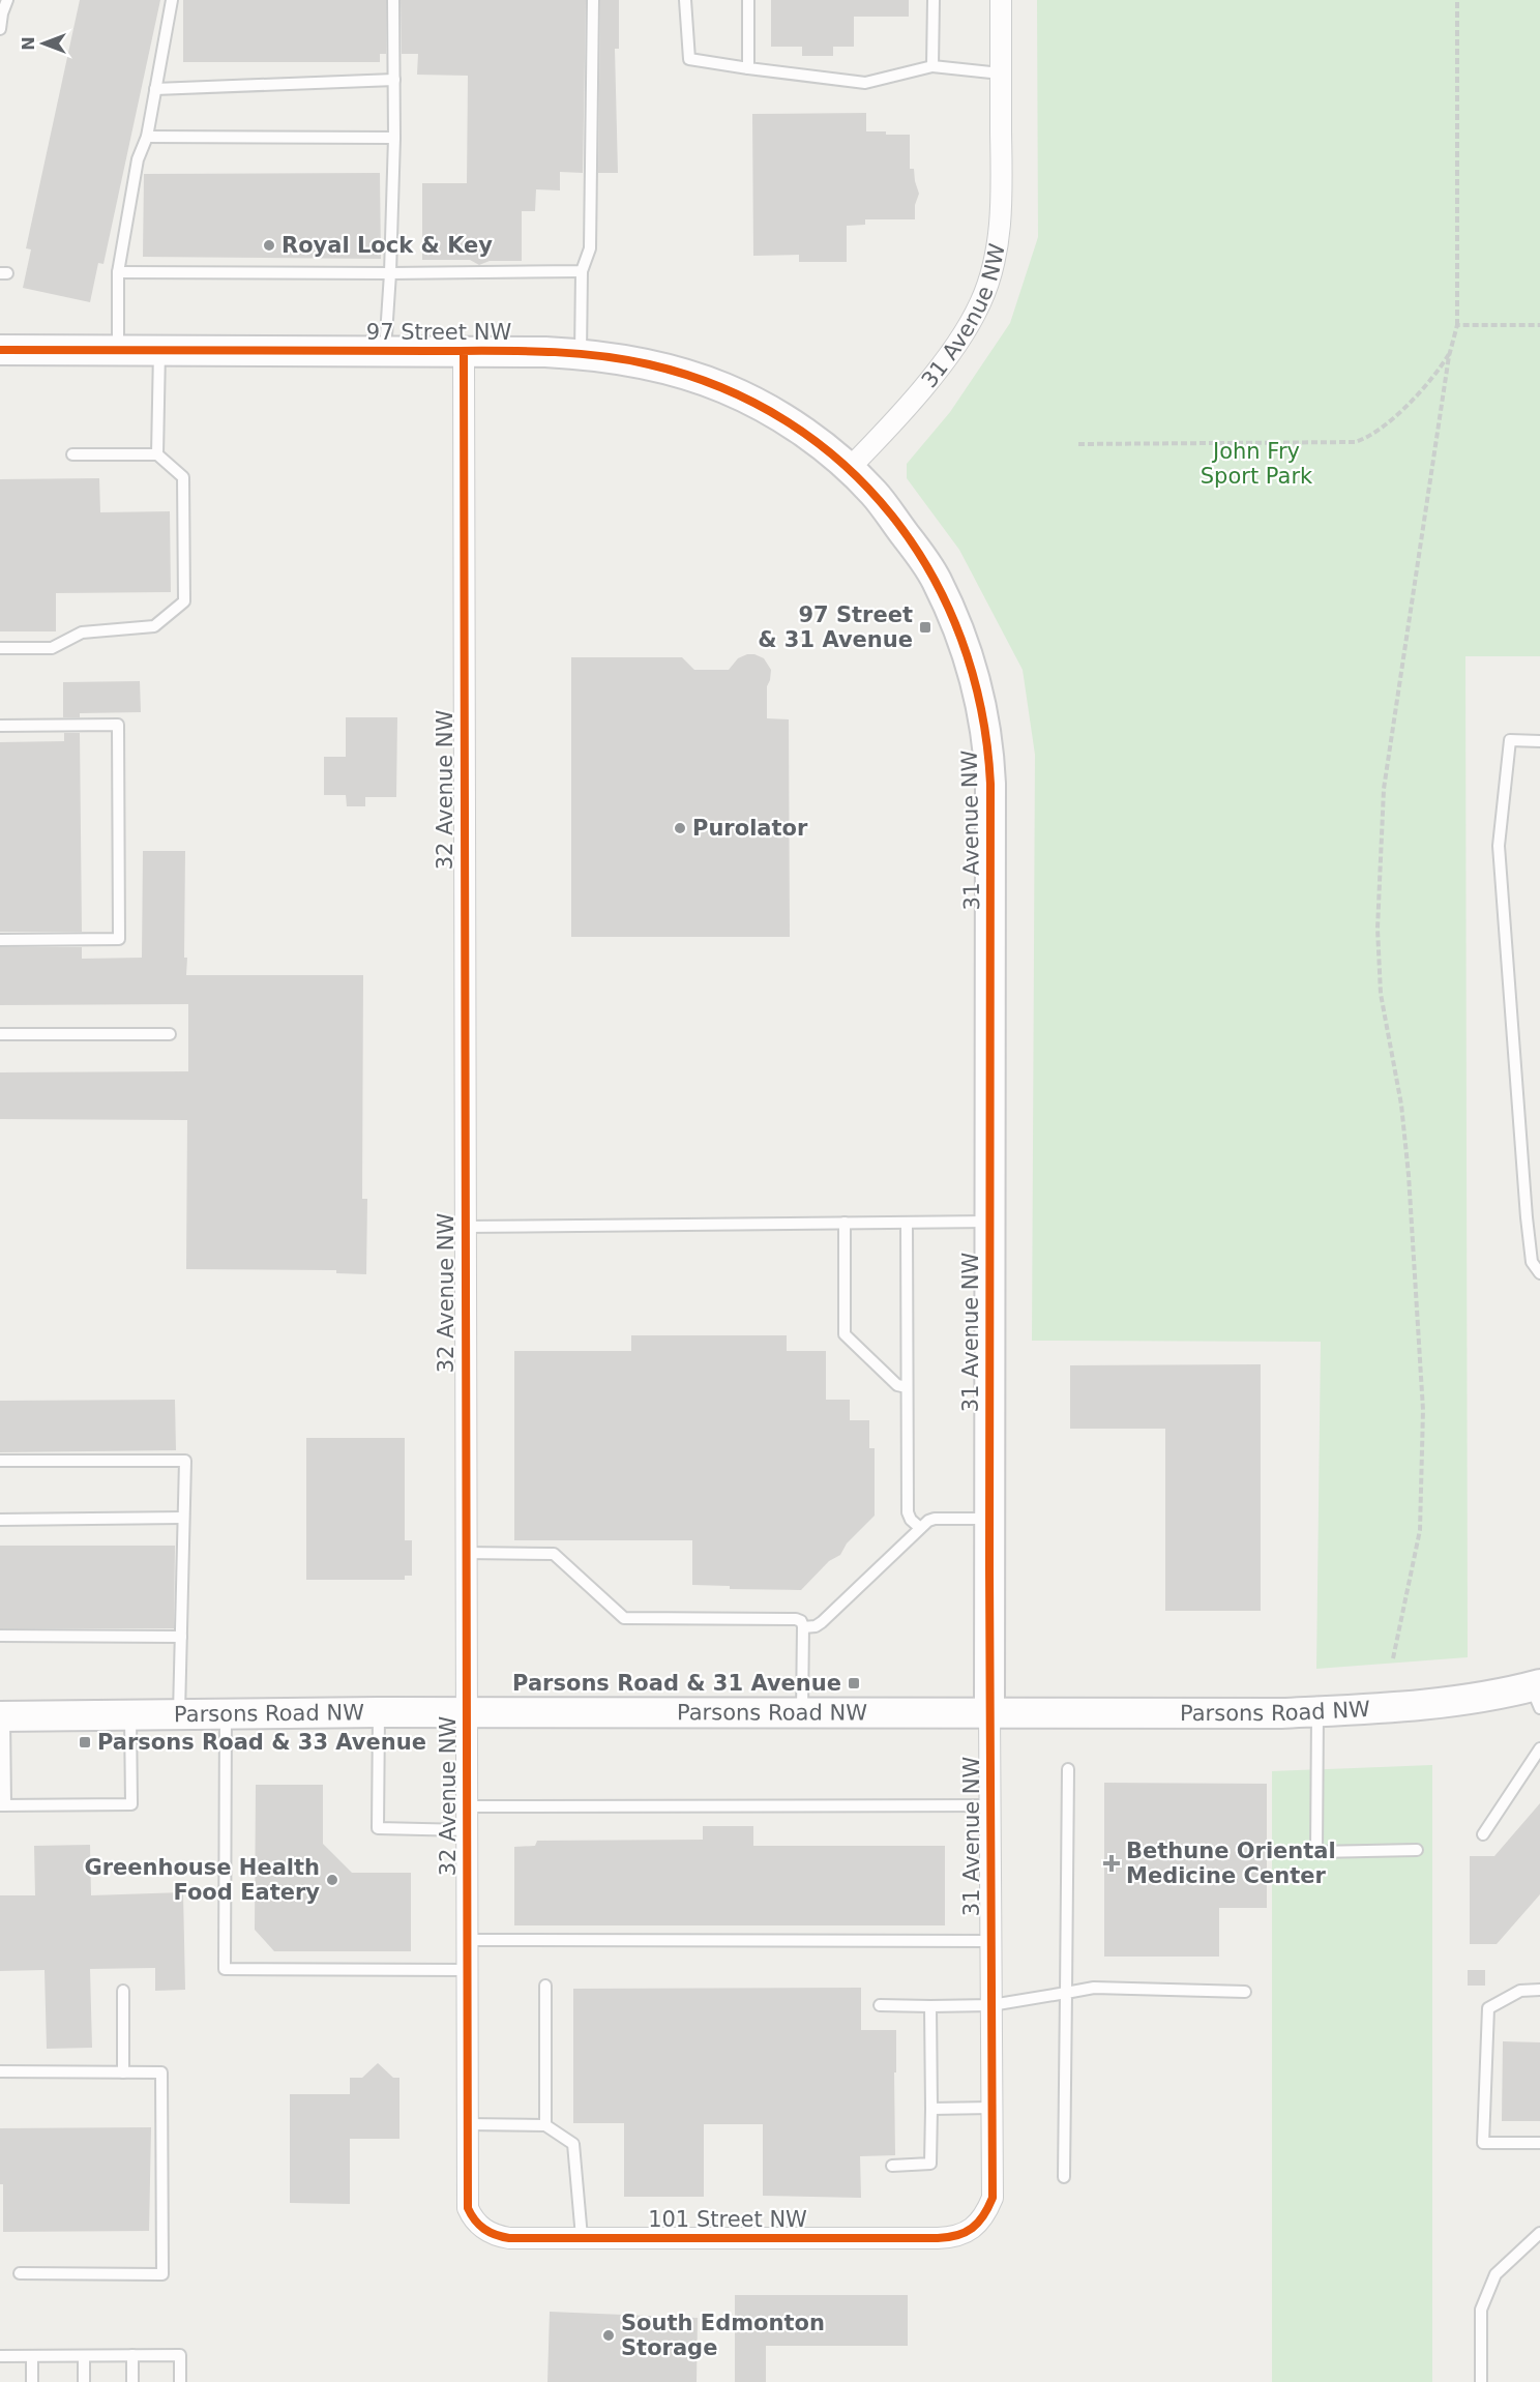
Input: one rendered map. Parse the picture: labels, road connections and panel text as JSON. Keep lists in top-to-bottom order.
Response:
{
  "streets": {
    "street": [
      "31 Avenue NW",
      "97 Street NW",
      "32 Avenue NW",
      "Parsons Road NW",
      "101 Street NW"
    ]
  },
  "crossings": [
    ["31 Avenue NW", "97 Street NW"],
    ["31 Avenue NW", "Parsons Road NW"],
    ["31 Avenue NW", "101 Street NW"],
    ["97 Street NW", "32 Avenue NW"],
    ["32 Avenue NW", "Parsons Road NW"],
    ["32 Avenue NW", "101 Street NW"]
  ],
  "parks": ["John Fry Sport Park"],
  "places": {
    "other": [
      "Royal Lock & Key",
      "Purolator",
      "Greenhouse Health Food Eatery",
      "South Edmonton Storage"
    ],
    "transit": ["97 Street & 31 Avenue", "Parsons Road & 31 Avenue", "Parsons Road & 33 Avenue"],
    "health": ["Bethune Oriental Medicine Center"]
  },
  "north": "left"
}
